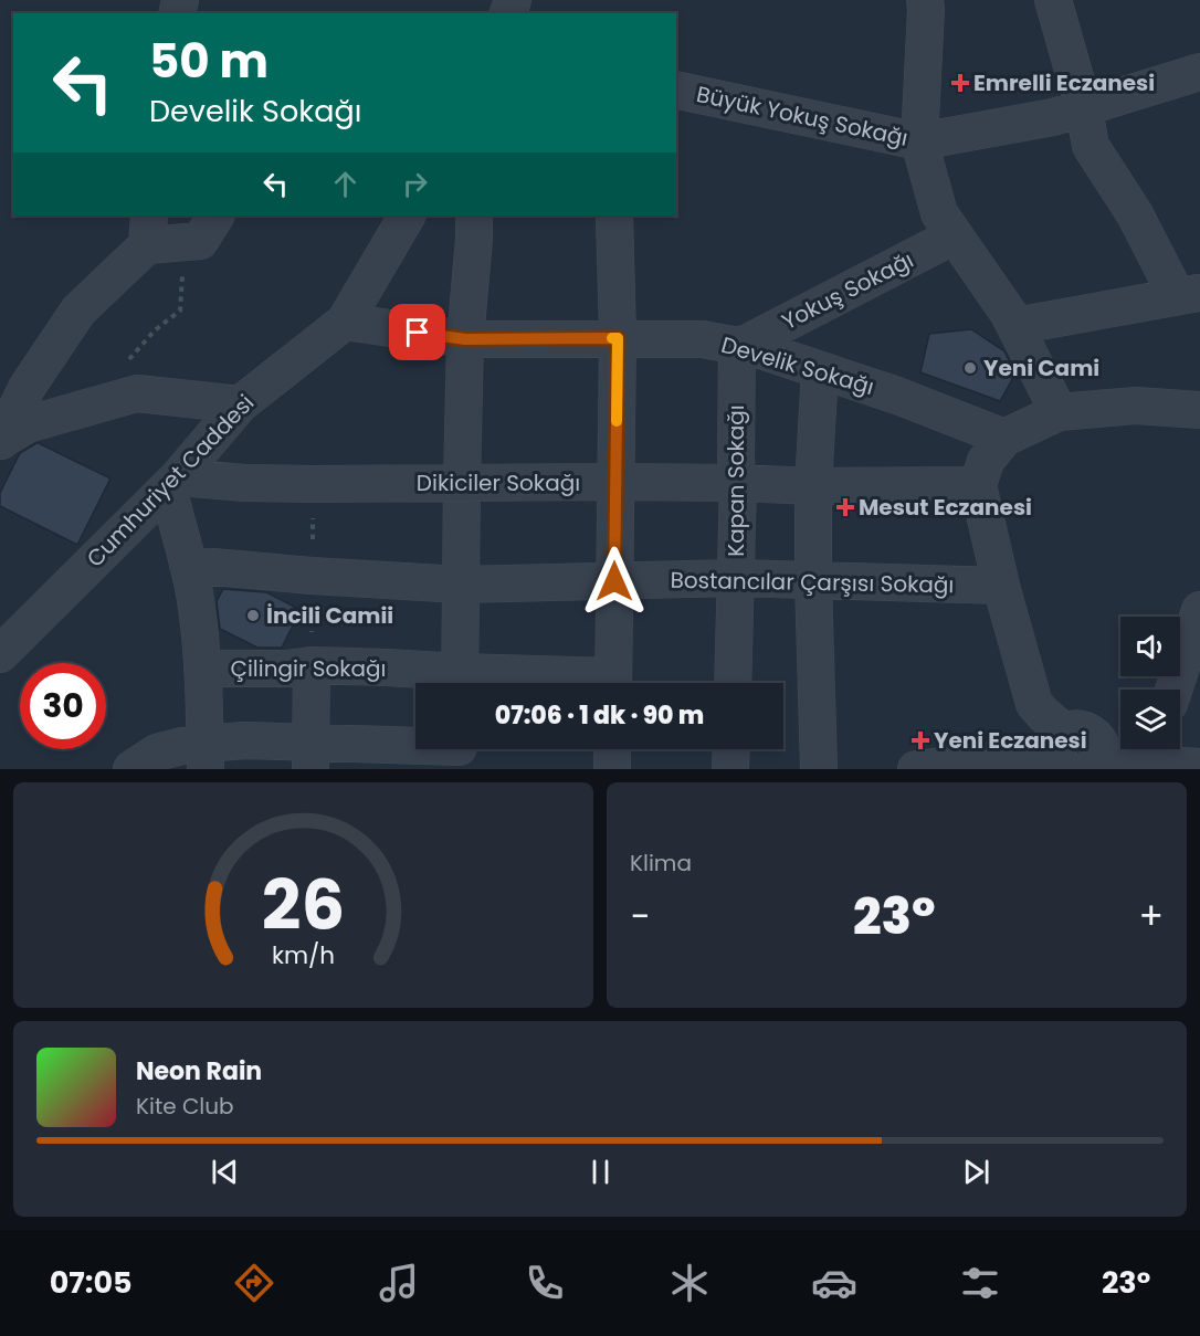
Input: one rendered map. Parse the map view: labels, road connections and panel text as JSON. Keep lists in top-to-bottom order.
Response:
{
  "streets": {
    "street": [
      "Büyük Yokuş Sokağı",
      "Yokuş Sokağı",
      "Develik Sokağı",
      "Cumhuriyet Caddesi",
      "Kapan Sokağı",
      "Dikiciler Sokağı",
      "Bostancılar Çarşısı Sokağı",
      "Çilingir Sokağı"
    ]
  },
  "crossings": [
    ["Yokuş Sokağı", "Develik Sokağı"],
    ["Yokuş Sokağı", "Kapan Sokağı"],
    ["Develik Sokağı", "Cumhuriyet Caddesi"],
    ["Develik Sokağı", "Kapan Sokağı"],
    ["Cumhuriyet Caddesi", "Dikiciler Sokağı"],
    ["Kapan Sokağı", "Dikiciler Sokağı"],
    ["Kapan Sokağı", "Bostancılar Çarşısı Sokağı"]
  ],
  "places": {
    "health": ["Emrelli Eczanesi", "Mesut Eczanesi", "Yeni Eczanesi"],
    "other": ["Yeni Cami", "İncili Camii"]
  },
  "page": {
    "turn": ["50 m", "Develik Sokağı"],
    "limit": "30",
    "trip": "07:06 · 1 dk · 90 m",
    "tile": "Klima",
    "heat": ["−", "23°", "+"],
    "song": ["Neon Rain", "Kite Club"],
    "tabs": ["07:05", "23°"],
    "gauge": ["26", "km/h"]
  }
}
